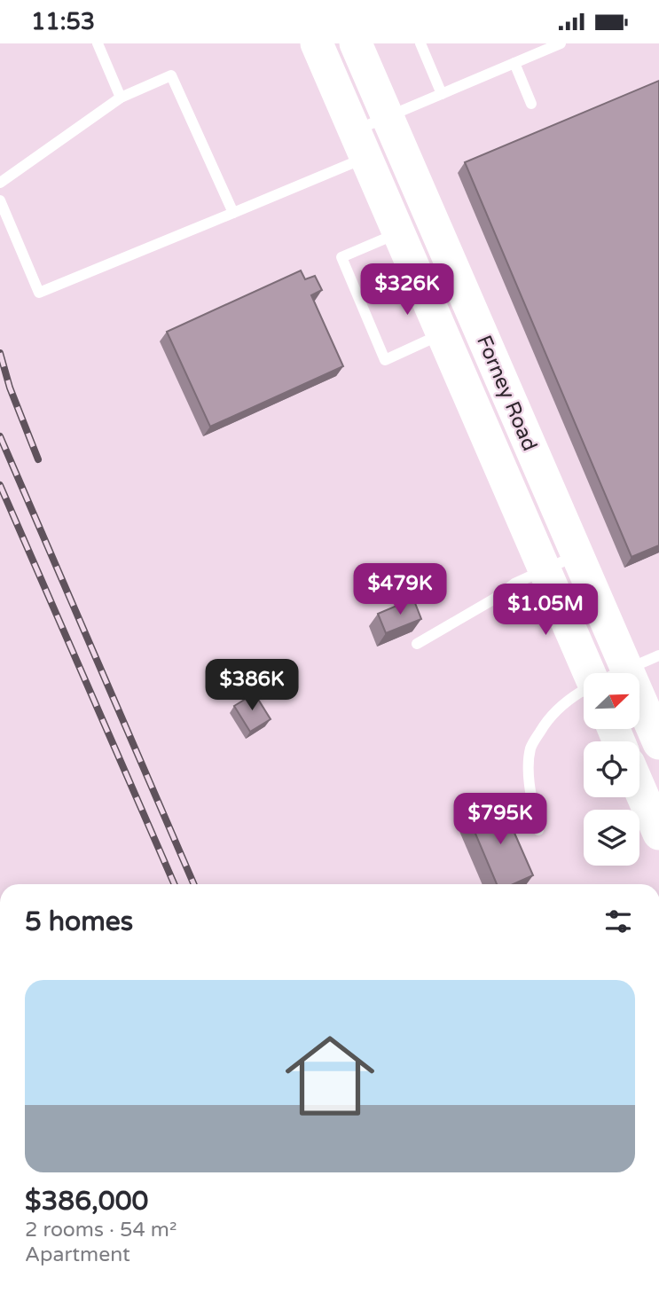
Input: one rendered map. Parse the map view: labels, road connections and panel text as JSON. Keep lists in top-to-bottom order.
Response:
{
  "streets": {
    "main road": ["Forney Road"]
  },
  "north": "top right",
  "page": {
    "status": "11:53",
    "price": [
      "$326K",
      "$479K",
      "$1.05M",
      "$386K",
      "$795K"
    ],
    "heading": "5 homes",
    "list": [
      {
        "name": "$386,000",
        "note": "2 rooms · 54 m² · Apartment"
      }
    ]
  }
}
